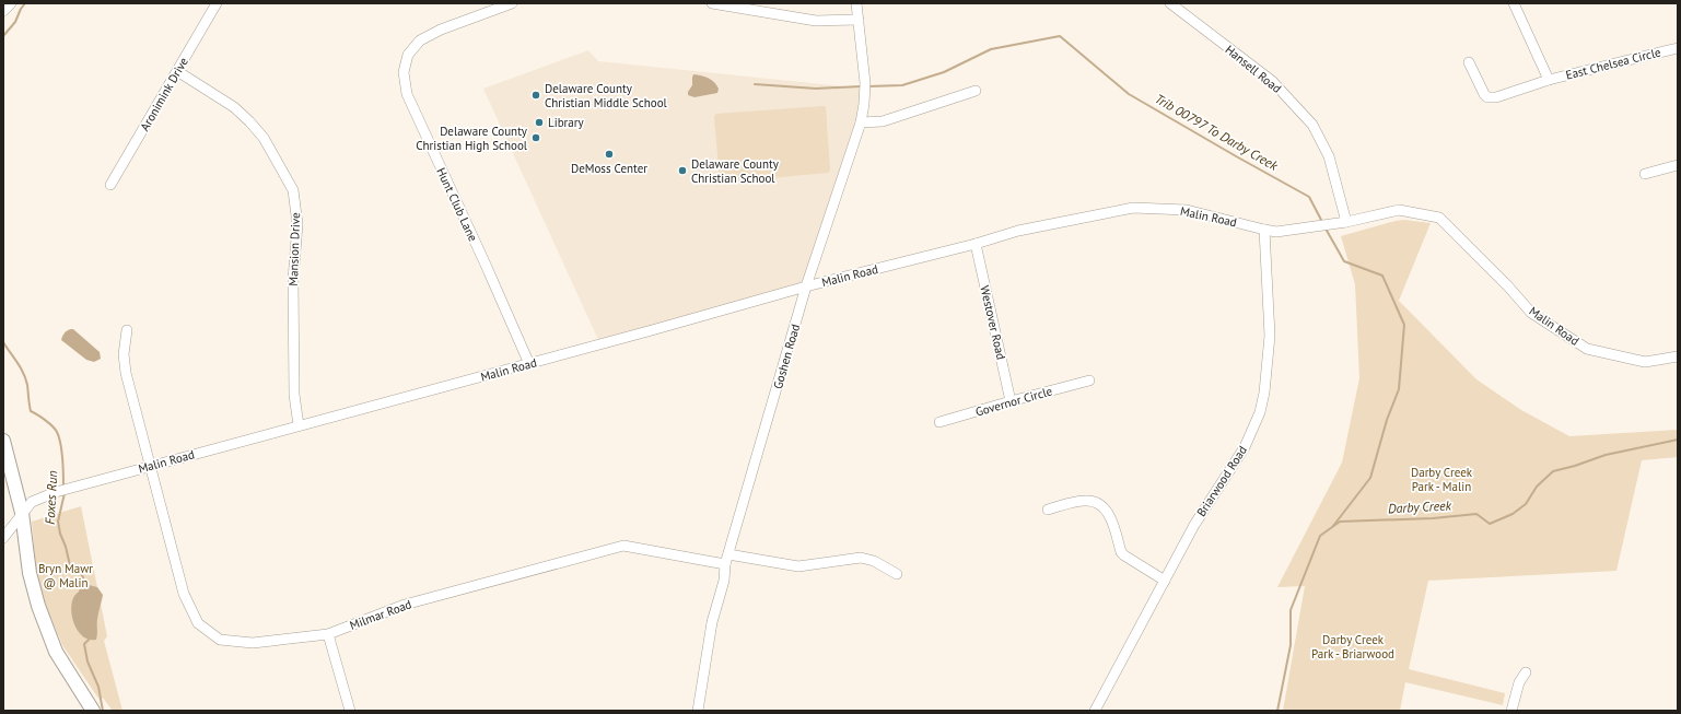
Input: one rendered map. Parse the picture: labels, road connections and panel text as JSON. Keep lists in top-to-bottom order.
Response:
{
  "streets": {
    "street": [
      "East Chelsea Circle",
      "Hansell Road",
      "Aronimink Drive",
      "Hunt Club Lane",
      "Malin Road",
      "Mansion Drive",
      "Westover Road",
      "Goshen Road",
      "Governor Circle",
      "Briarwood Road",
      "Milmar Road"
    ]
  },
  "crossings": [
    ["Hansell Road", "Malin Road"],
    ["Aronimink Drive", "Mansion Drive"],
    ["Hunt Club Lane", "Malin Road"],
    ["Malin Road", "Mansion Drive"],
    ["Malin Road", "Westover Road"],
    ["Malin Road", "Goshen Road"],
    ["Malin Road", "Briarwood Road"],
    ["Malin Road", "Milmar Road"],
    ["Westover Road", "Governor Circle"],
    ["Goshen Road", "Milmar Road"]
  ],
  "water": ["Trib 00797 To Darby Creek", "Foxes Run", "Darby Creek"],
  "parks": ["Darby Creek Park - Malin", "Bryn Mawr @ Malin", "Darby Creek Park - Briarwood"],
  "places": [
    "Delaware County Christian Middle School",
    "Library",
    "Delaware County Christian High School",
    "DeMoss Center",
    "Delaware County Christian School"
  ]
}
